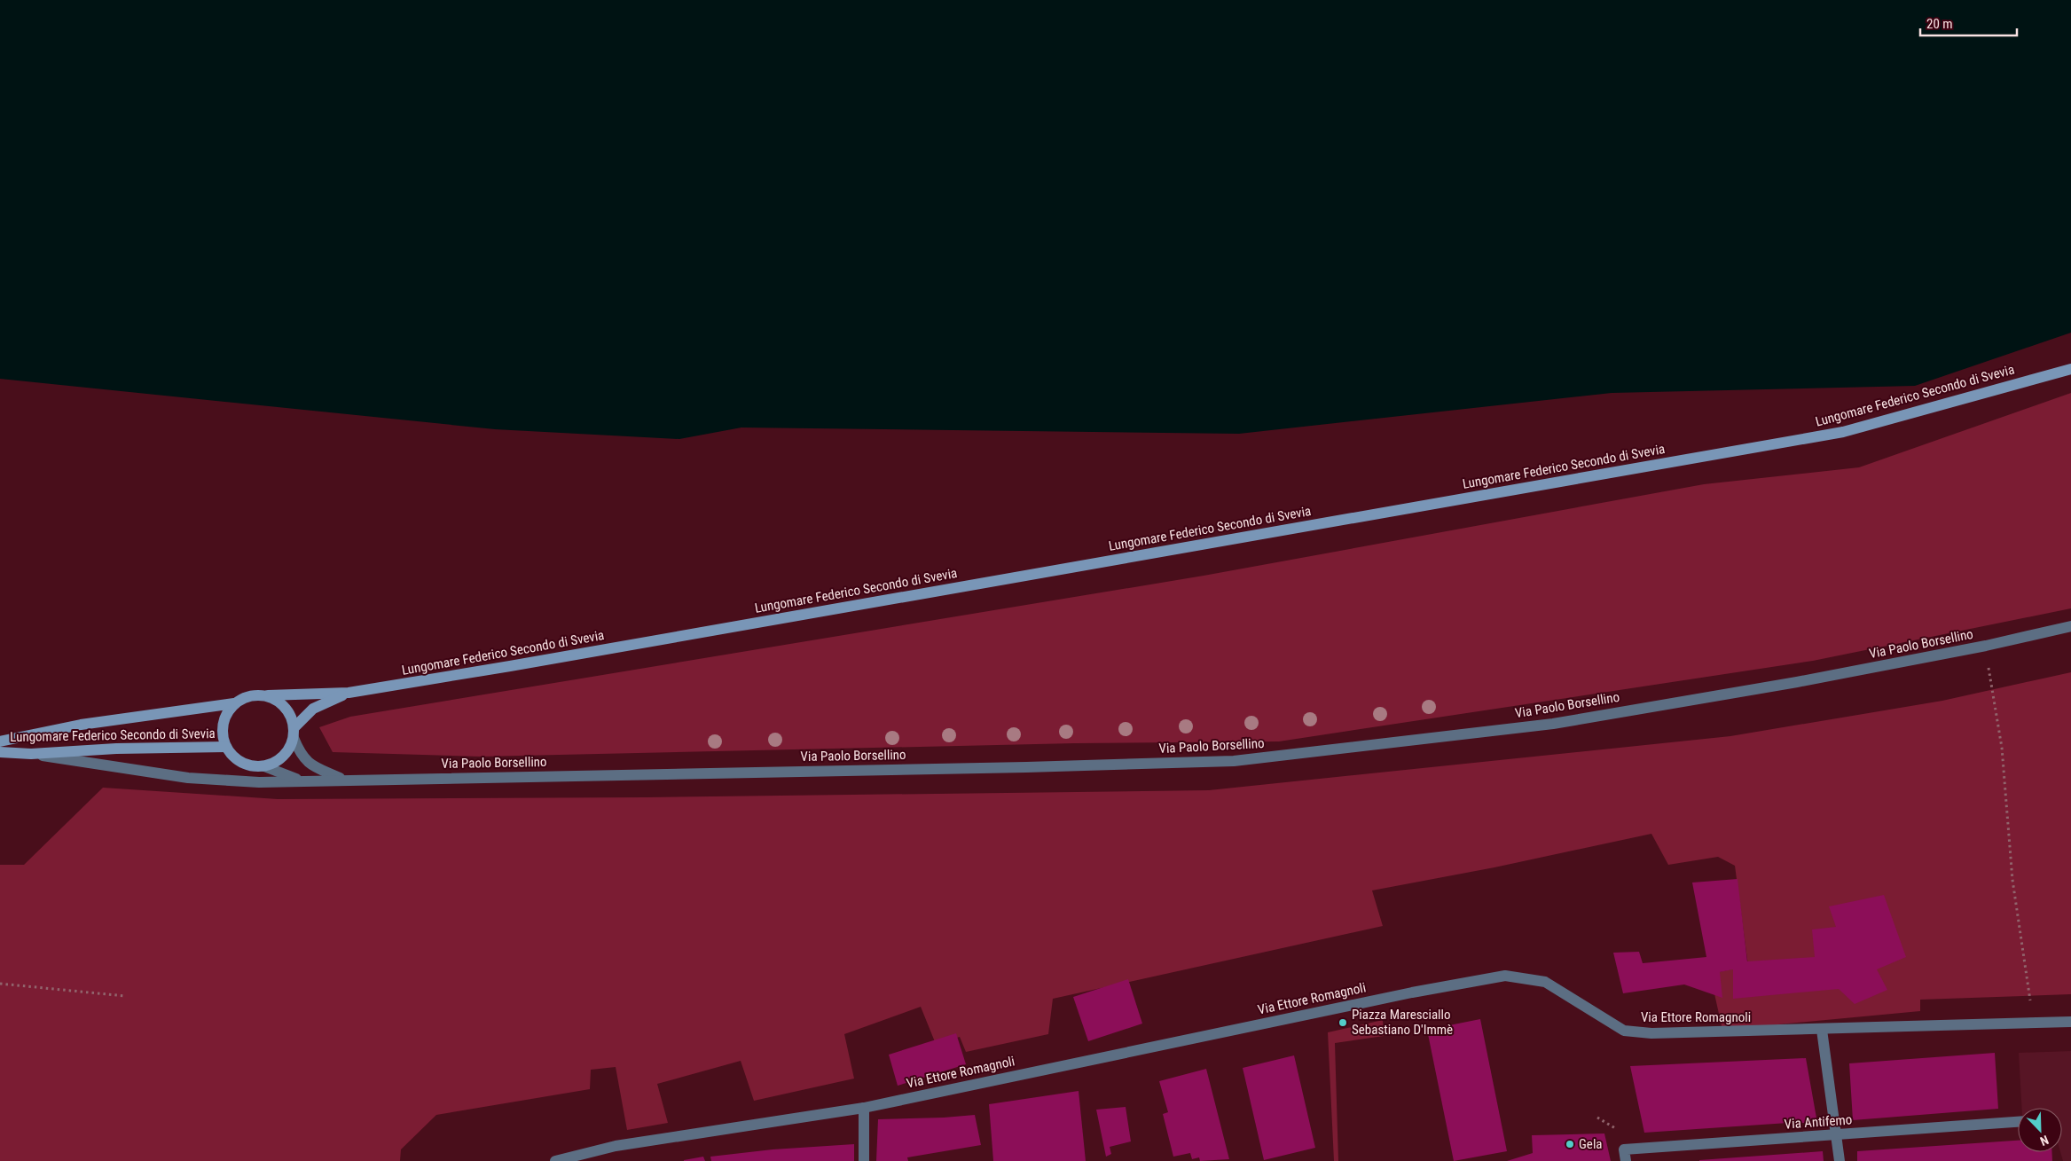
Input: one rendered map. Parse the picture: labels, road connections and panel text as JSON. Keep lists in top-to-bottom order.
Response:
{
  "streets": {
    "street": [
      "Lungomare Federico Secondo di Svevia",
      "Via Paolo Borsellino",
      "Via Ettore Romagnoli",
      "Via Antifemo"
    ]
  },
  "crossings": [
    ["Lungomare Federico Secondo di Svevia", "Via Paolo Borsellino"]
  ],
  "places": ["Piazza Maresciallo Sebastiano D'Immè", "Gela"],
  "scale_bar": "20 m",
  "north": "bottom right"
}
